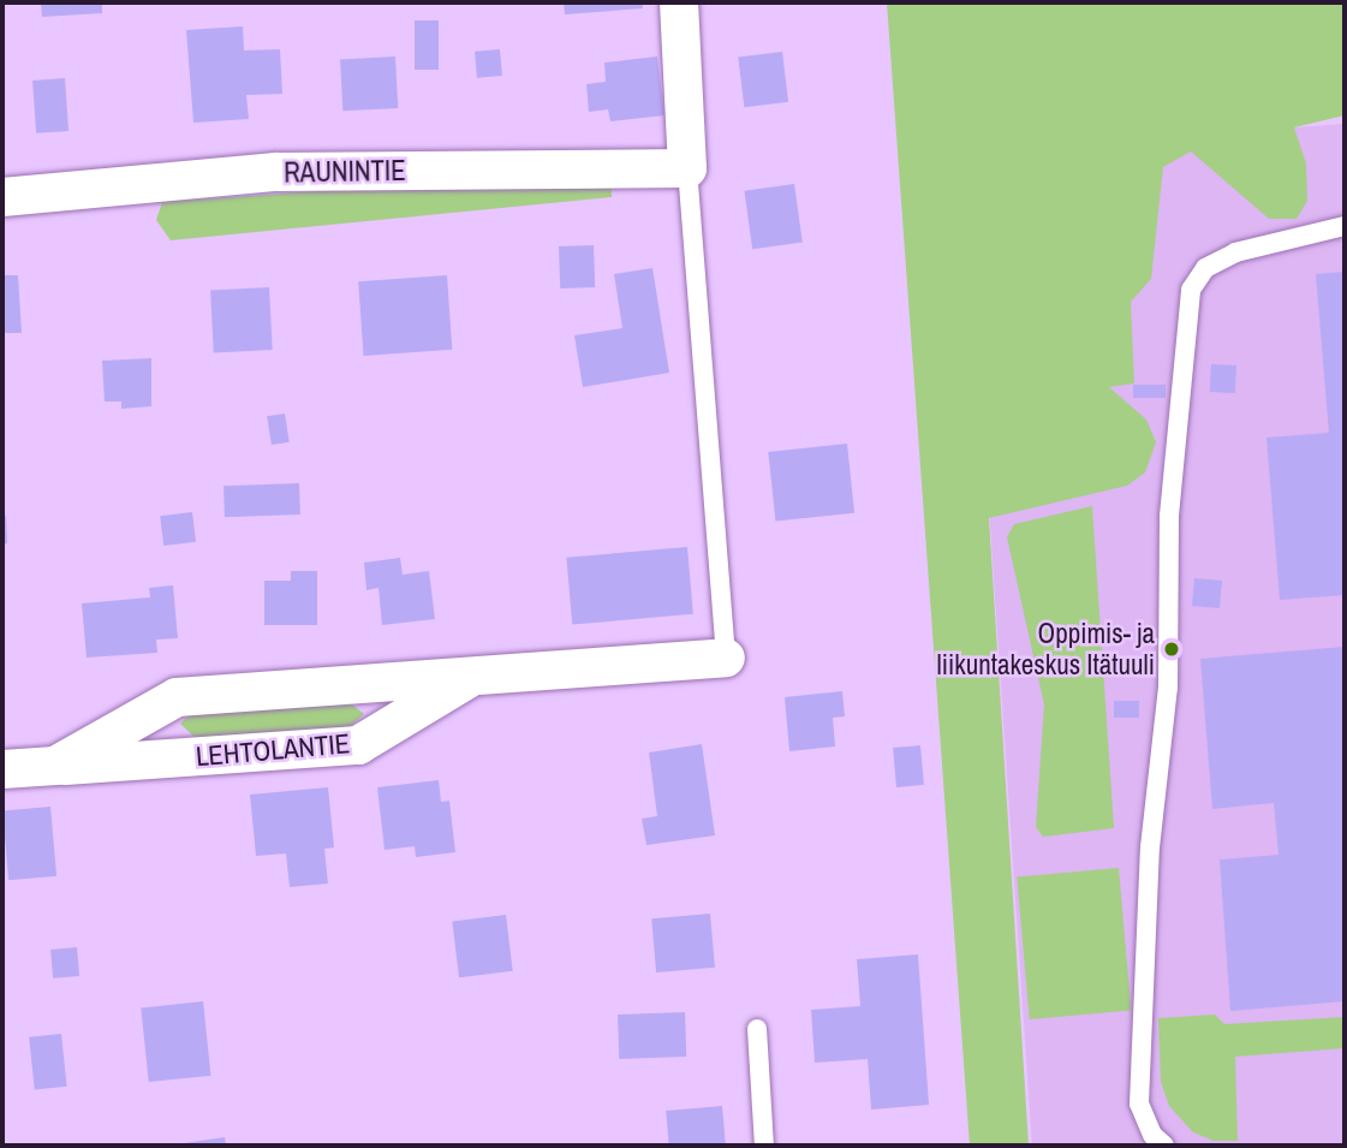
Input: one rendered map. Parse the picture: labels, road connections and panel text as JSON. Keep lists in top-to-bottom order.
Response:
{
  "streets": {
    "street": ["RAUNINTIE", "LEHTOLANTIE"]
  },
  "places": ["Oppimis- ja liikuntakeskus Itätuuli"]
}
